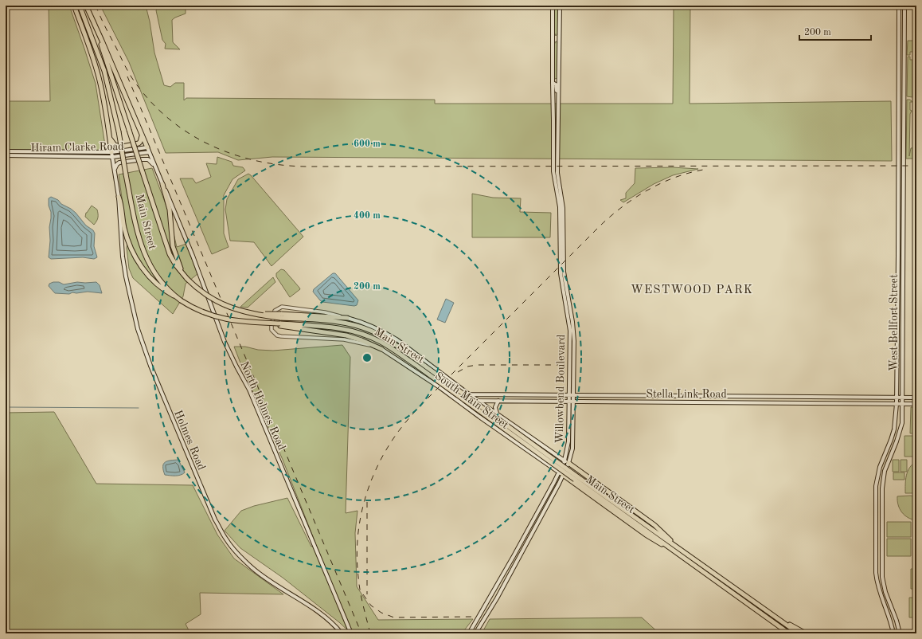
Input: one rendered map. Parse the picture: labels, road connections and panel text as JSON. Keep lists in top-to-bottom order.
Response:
{
  "streets": {
    "highway": ["Main Street"],
    "main road": [
      "Hiram Clarke Road",
      "West Bellfort Street",
      "Willowbend Boulevard",
      "Stella Link Road",
      "South Main Street",
      "North Holmes Road",
      "Holmes Road"
    ]
  },
  "crossings": [
    ["West Bellfort Street", "Stella Link Road"],
    ["Willowbend Boulevard", "Stella Link Road"],
    ["Willowbend Boulevard", "South Main Street"],
    ["Stella Link Road", "South Main Street"]
  ],
  "districts": ["WESTWOOD PARK"],
  "scale_bar": "200 m",
  "rings": ["600 m", "400 m", "200 m"]
}
